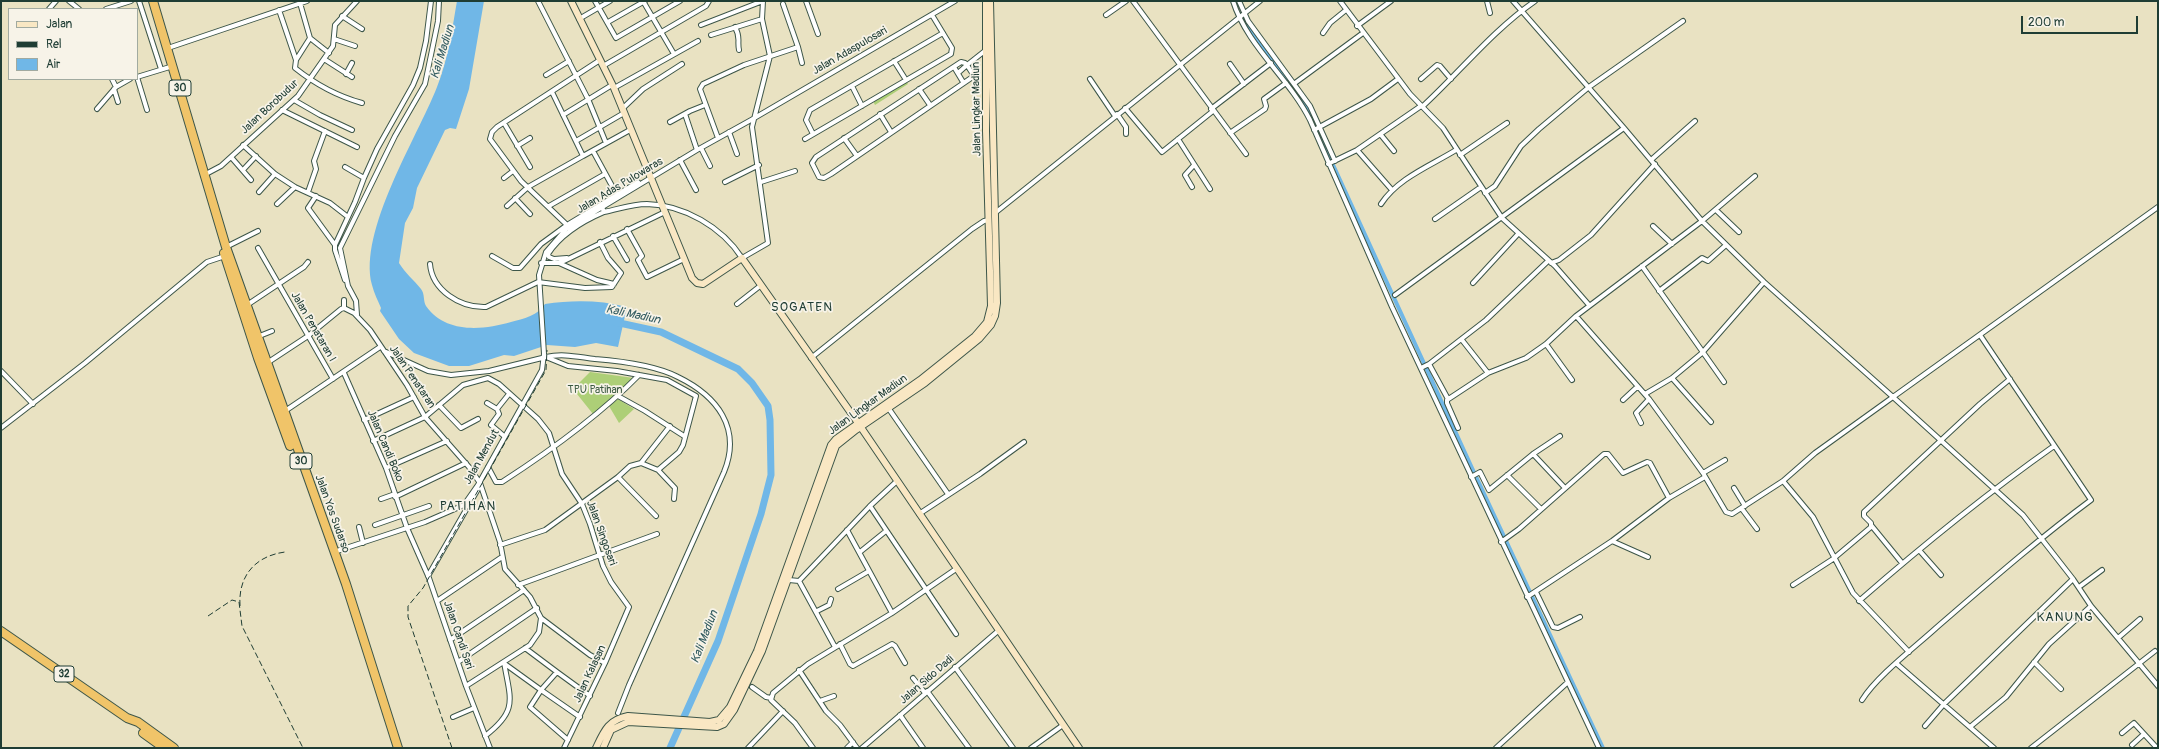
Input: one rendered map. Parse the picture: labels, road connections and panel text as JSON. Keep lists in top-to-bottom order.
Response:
{
  "streets": {
    "highway": ["30", "Jalan Yos Sudarso", "32"],
    "main road": ["Jalan Lingkar Madiun"],
    "street": [
      "Jalan Adaspulosari",
      "Jalan Borobudur",
      "Jalan Adas Pulowaras",
      "Jalan Penataran I",
      "Jalan Penataran",
      "Jalan Candi Boko",
      "Jalan Mendut",
      "Jalan Singosari",
      "Jalan Candi Sari",
      "Jalan Kalasan",
      "Jalan Sido Dadi"
    ]
  },
  "crossings": [
    ["Jalan Adaspulosari", "Jalan Adas Pulowaras"],
    ["Jalan Borobudur", "Jalan Yos Sudarso"],
    ["Jalan Adas Pulowaras", "Jalan Mendut"],
    ["Jalan Penataran I", "Jalan Penataran"],
    ["Jalan Penataran", "Jalan Candi Boko"],
    ["Jalan Penataran", "Jalan Mendut"],
    ["Jalan Penataran", "Jalan Yos Sudarso"],
    ["Jalan Penataran", "Jalan Singosari"],
    ["Jalan Candi Boko", "Jalan Mendut"],
    ["Jalan Candi Boko", "Jalan Candi Sari"],
    ["Jalan Mendut", "Jalan Yos Sudarso"],
    ["Jalan Mendut", "Jalan Singosari"],
    ["Jalan Mendut", "Jalan Candi Sari"],
    ["Jalan Singosari", "Jalan Kalasan"]
  ],
  "districts": ["SOGATEN", "PATIHAN", "KANUNG"],
  "water": ["Kali Madiun"],
  "parks": ["TPU Patihan"],
  "legend": ["Jalan", "Rel", "Air"],
  "scale_bar": "200 m"
}
